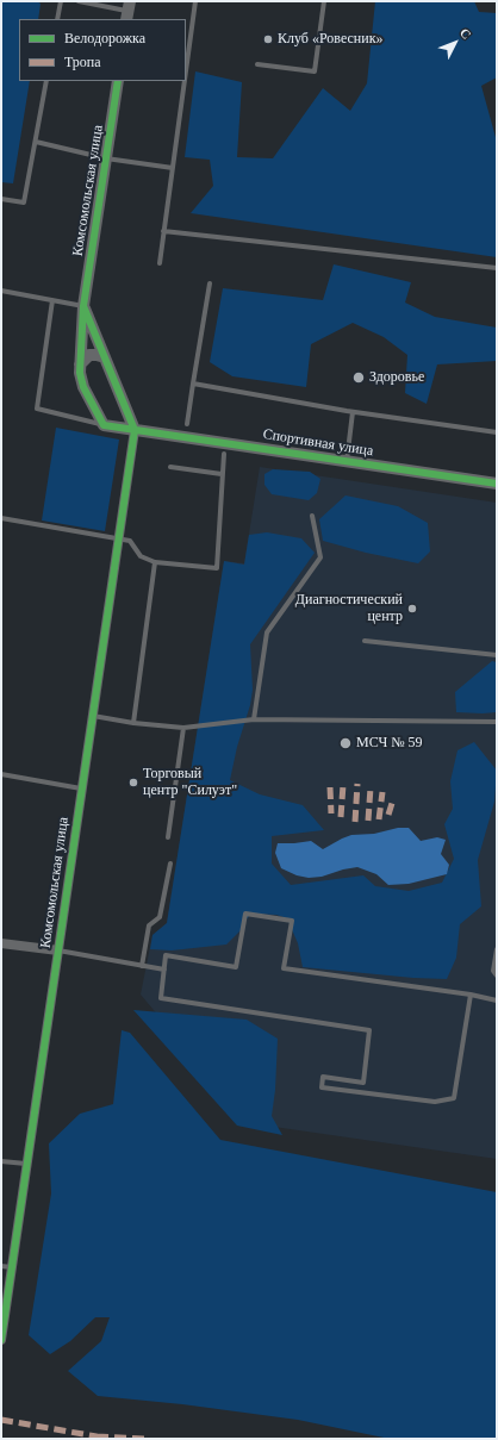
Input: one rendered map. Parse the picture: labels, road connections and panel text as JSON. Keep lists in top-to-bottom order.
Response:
{
  "streets": {
    "street": ["Комсомольская улица", "Спортивная улица"]
  },
  "crossings": [
    ["Комсомольская улица", "Спортивная улица"]
  ],
  "places": [
    "Клуб «Ровесник»",
    "Здоровье",
    "Диагностический центр",
    "МСЧ № 59",
    "Торговый центр \"Силуэт\""
  ],
  "legend": ["Велодорожка", "Тропа"],
  "north": "top right"
}
